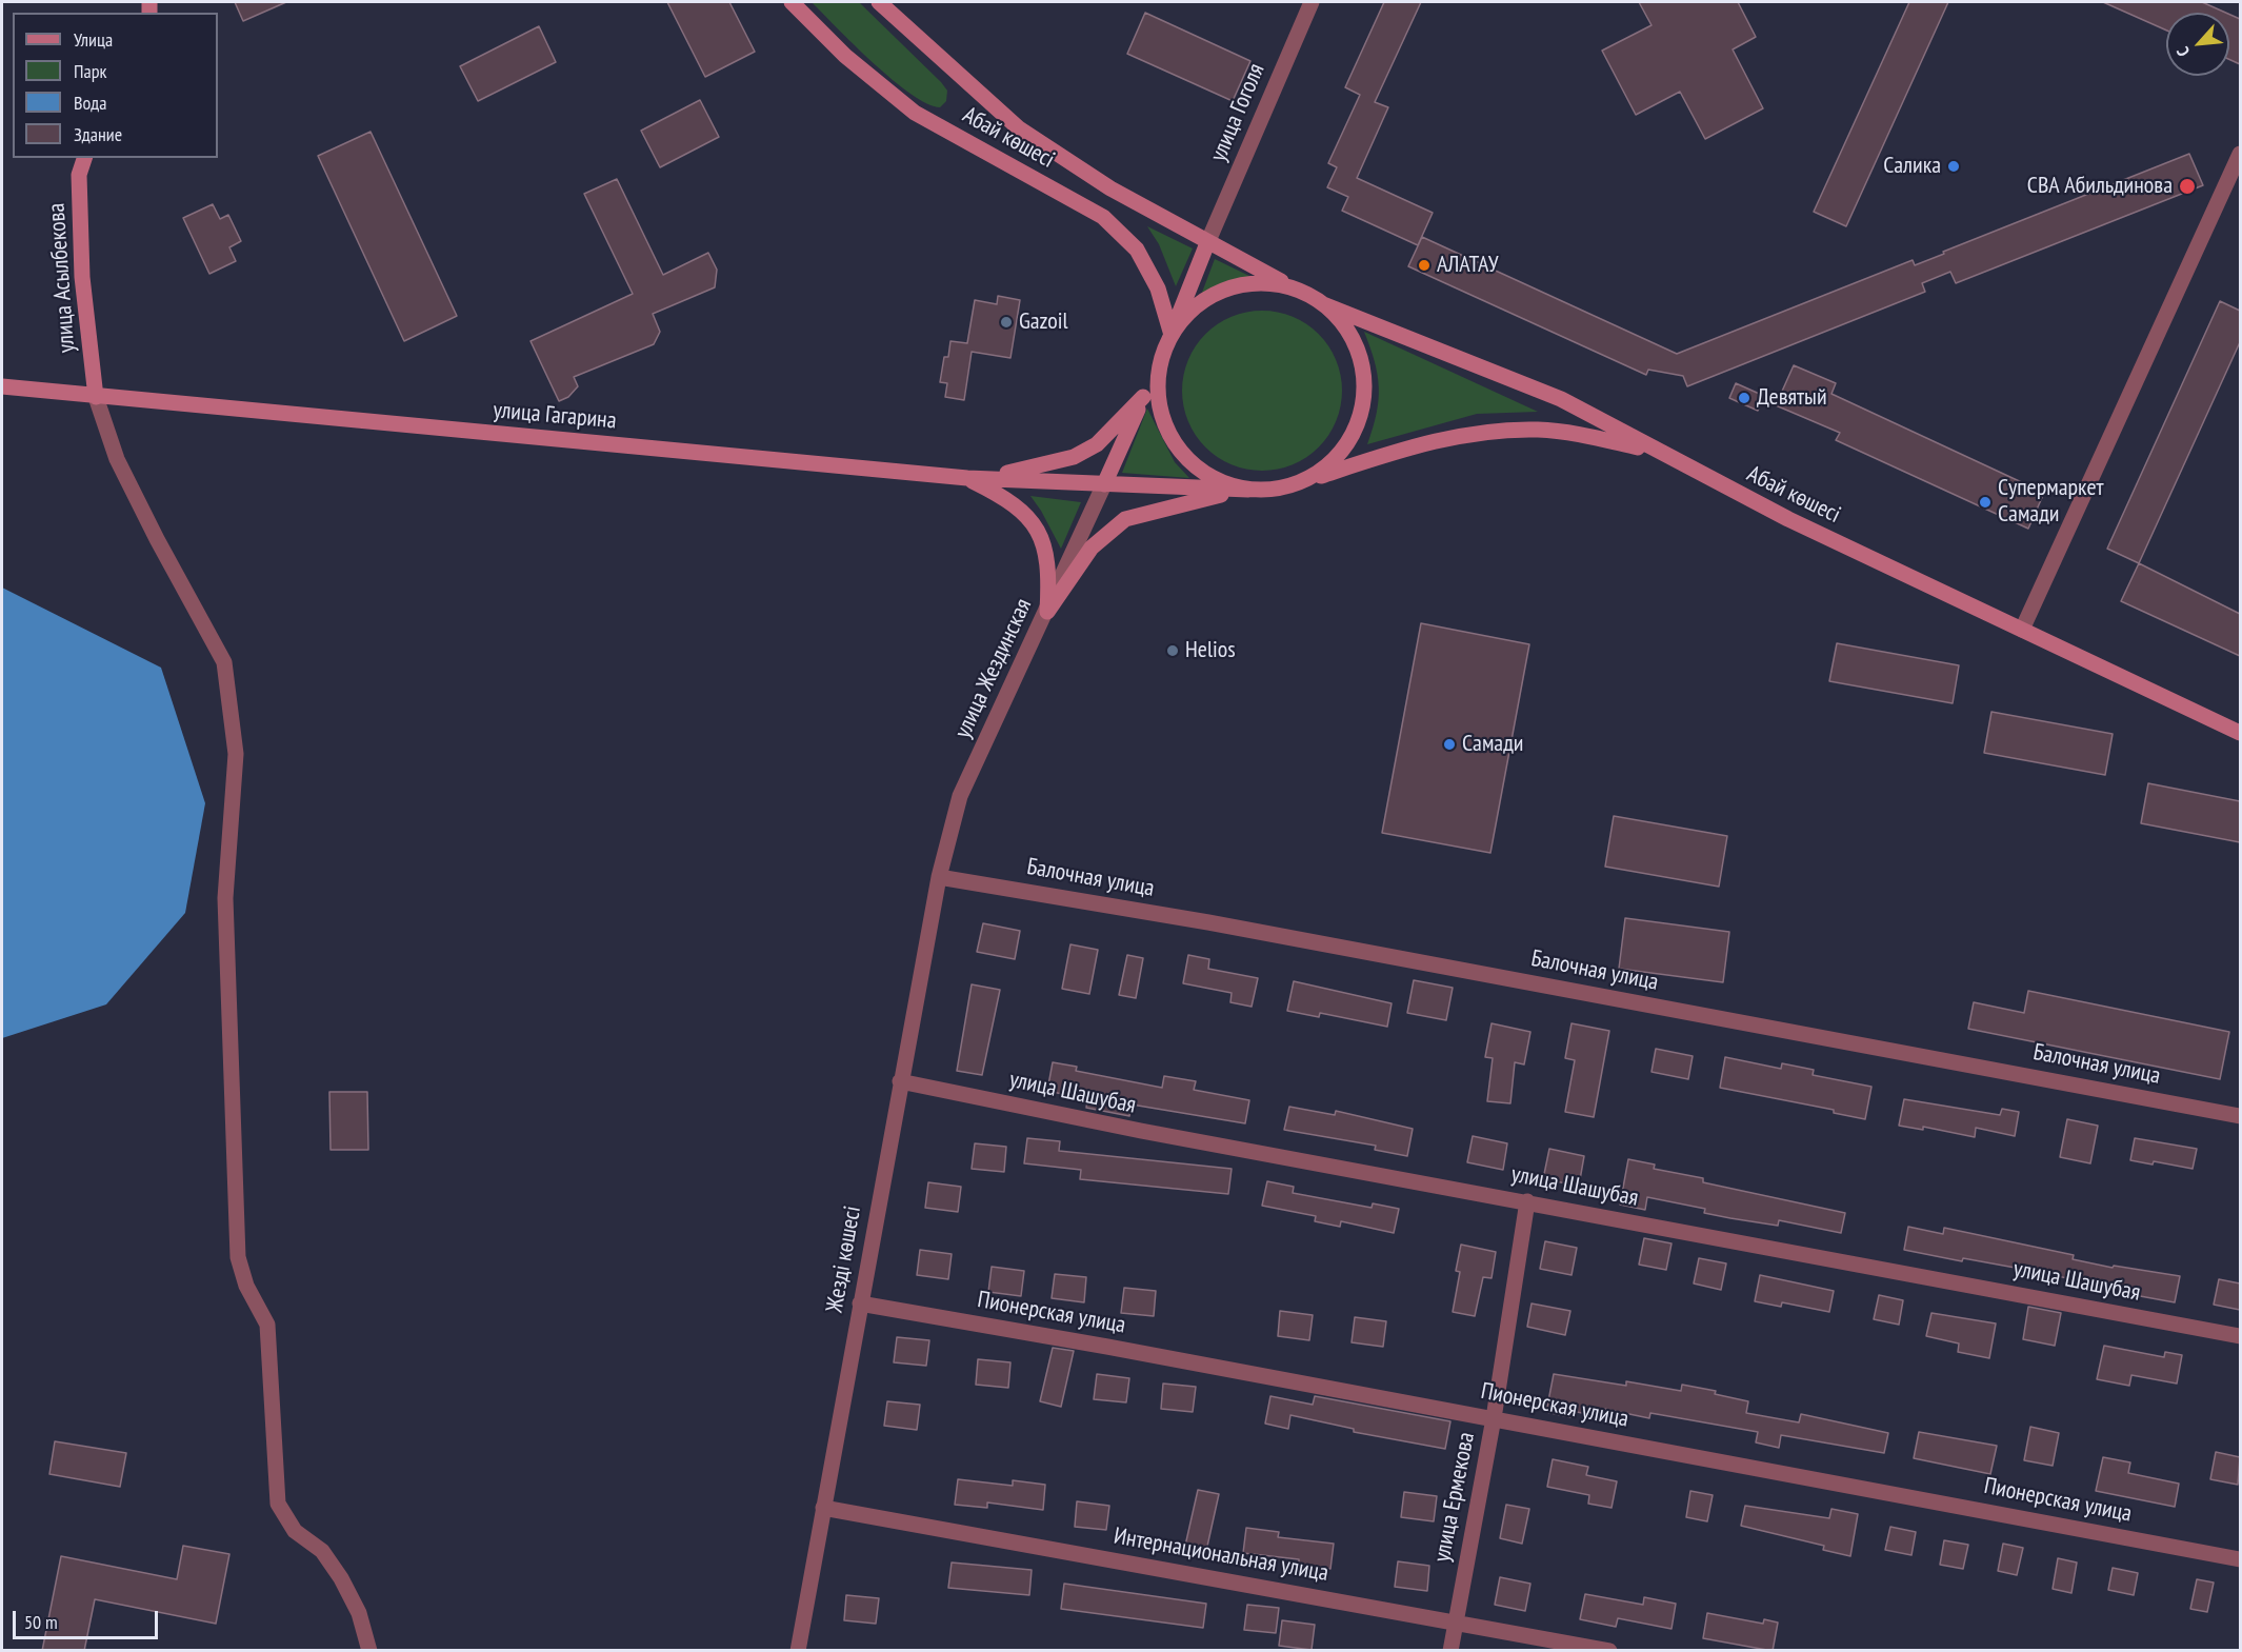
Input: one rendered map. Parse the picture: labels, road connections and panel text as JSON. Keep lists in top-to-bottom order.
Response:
{
  "streets": {
    "main road": ["Абай көшесі", "улица Асылбекова", "улица Гагарина"],
    "street": [
      "улица Гоголя",
      "улица Жездинская",
      "Балочная улица",
      "улица Шашубая",
      "Жезді көшесі",
      "Пионерская улица",
      "улица Ермекова",
      "Интернациональная улица"
    ]
  },
  "crossings": [
    ["улица Гоголя", "Абай көшесі"],
    ["Абай көшесі", "улица Гагарина"],
    ["улица Асылбекова", "улица Гагарина"],
    ["улица Гагарина", "улица Жездинская"],
    ["улица Жездинская", "Балочная улица"],
    ["улица Жездинская", "Жезді көшесі"],
    ["Балочная улица", "Жезді көшесі"],
    ["улица Шашубая", "Жезді көшесі"],
    ["улица Шашубая", "улица Ермекова"],
    ["Жезді көшесі", "Пионерская улица"],
    ["Жезді көшесі", "Интернациональная улица"],
    ["Пионерская улица", "улица Ермекова"],
    ["улица Ермекова", "Интернациональная улица"]
  ],
  "places": [
    "Салика",
    "СВА Абильдинова",
    "АЛАТАУ",
    "Gazoil",
    "Девятый",
    "Супермаркет Самади",
    "Helios",
    "Самади"
  ],
  "legend": [
    "Улица",
    "Парк",
    "Вода",
    "Здание"
  ],
  "scale_bar": "50 m",
  "north": "bottom left"
}
